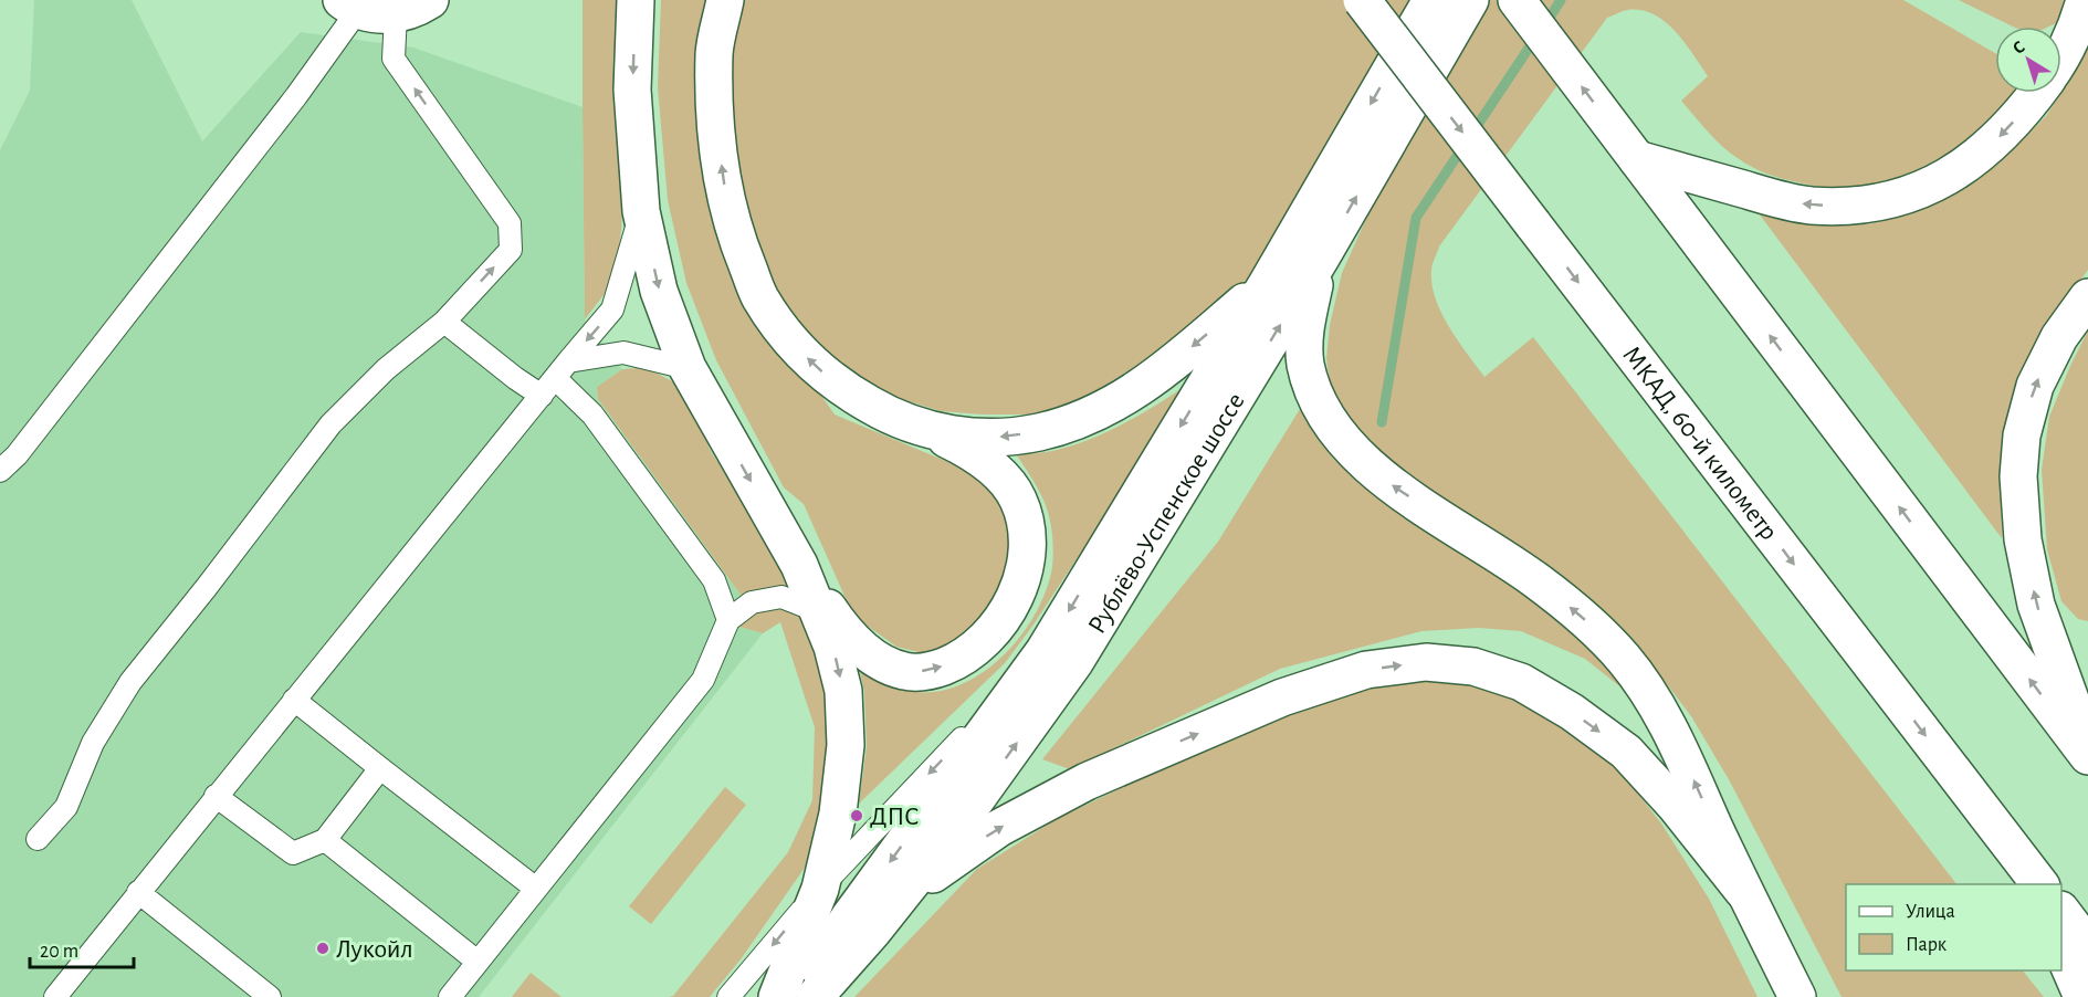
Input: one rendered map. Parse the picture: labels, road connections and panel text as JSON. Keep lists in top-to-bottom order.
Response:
{
  "streets": {
    "main road": ["МКАД, 60-й километр", "Рублёво-Успенское шоссе"]
  },
  "places": ["ДПС", "Лукойл"],
  "legend": ["Улица", "Парк"],
  "scale_bar": "20 m",
  "north": "top left"
}
